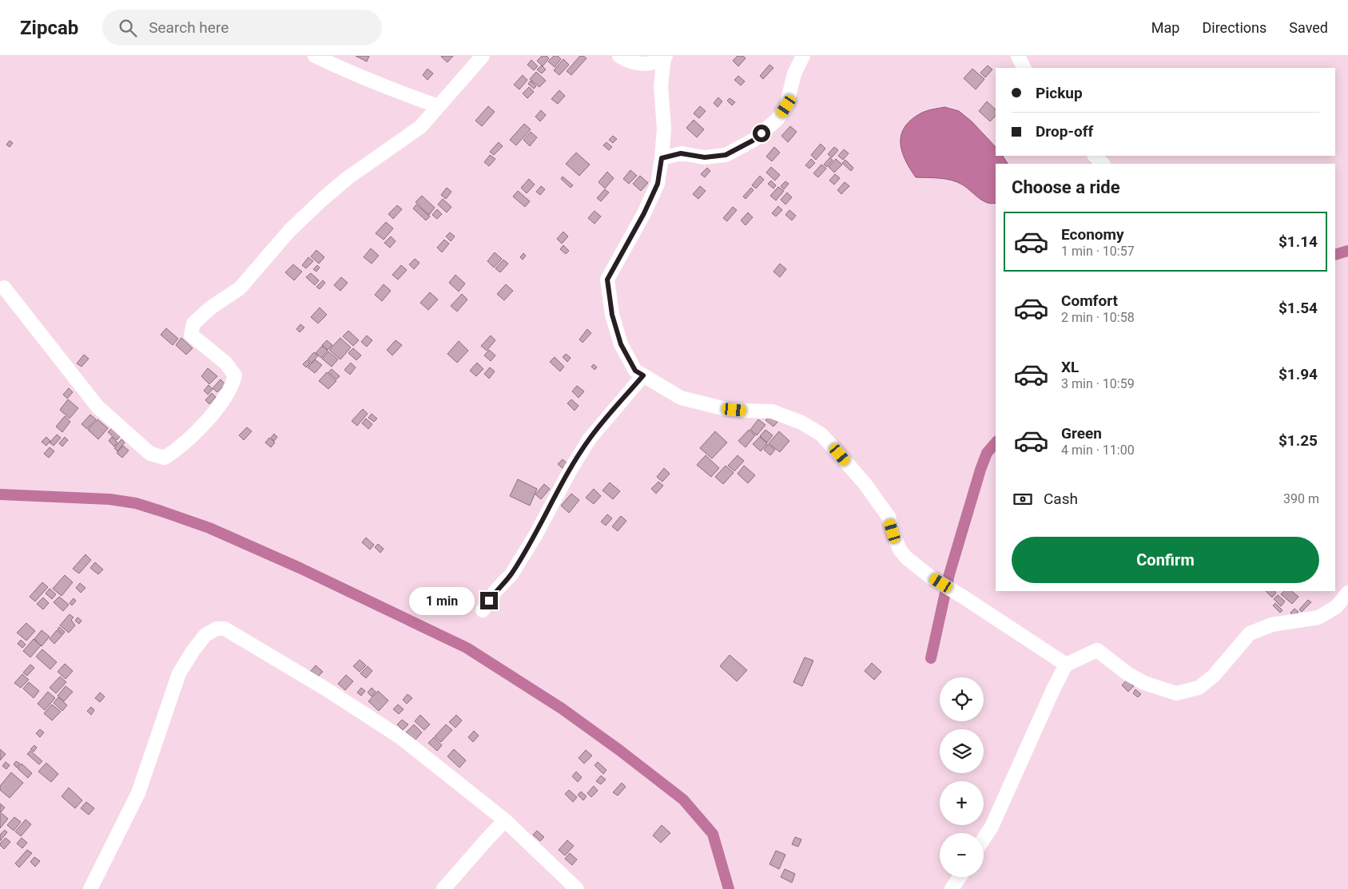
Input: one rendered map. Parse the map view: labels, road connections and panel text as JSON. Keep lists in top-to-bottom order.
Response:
{
  "page": {
    "header": "Zipcab",
    "search": "Search here",
    "nav": ["Map", "Directions", "Saved"],
    "banner": ["Pickup", "Drop-off"],
    "heading": "Choose a ride",
    "list": [
      {
        "name": "Economy",
        "note": "1 min · 10:57",
        "value": "$1.14"
      },
      {
        "name": "Comfort",
        "note": "2 min · 10:58",
        "value": "$1.54"
      },
      {
        "name": "XL",
        "note": "3 min · 10:59",
        "value": "$1.94"
      },
      {
        "name": "Green",
        "note": "4 min · 11:00",
        "value": "$1.25"
      }
    ],
    "pay": ["Cash", "390 m"],
    "buttons": "Confirm",
    "bubble": "1 min",
    "map_buttons": ["+", "−"]
  }
}
